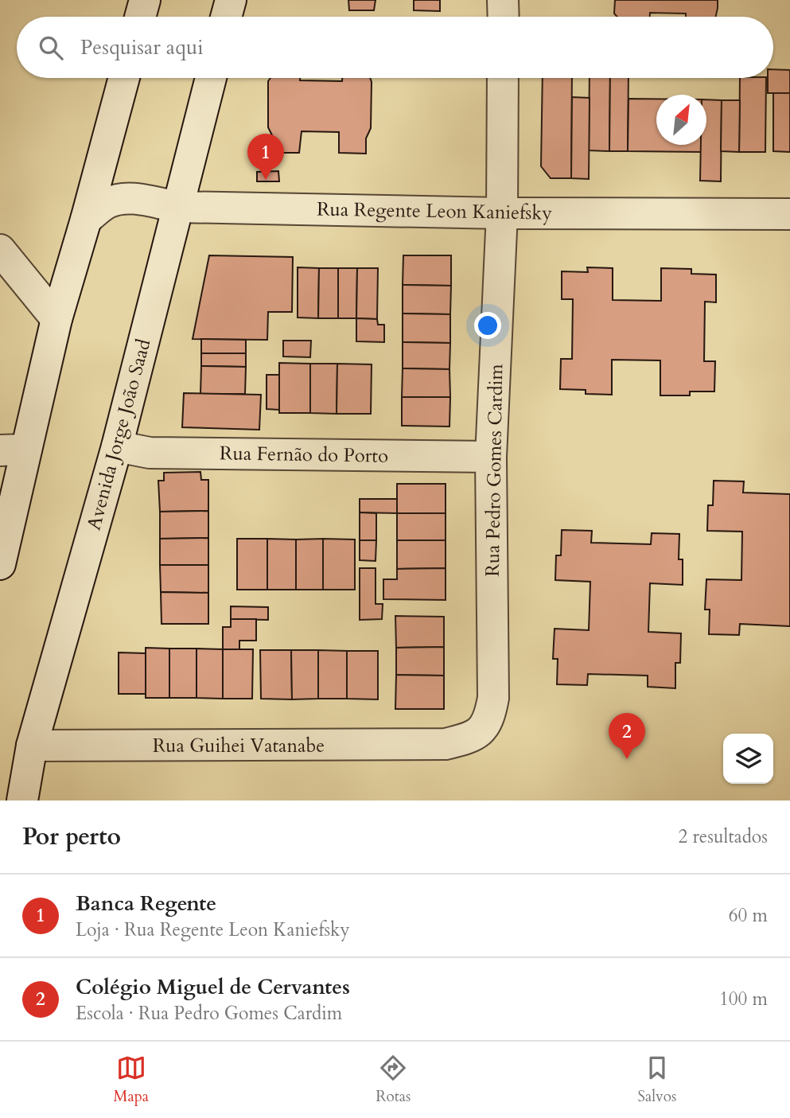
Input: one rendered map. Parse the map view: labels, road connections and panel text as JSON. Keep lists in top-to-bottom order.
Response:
{
  "streets": {
    "street": [
      "Rua Regente Leon Kaniefsky",
      "Avenida Jorge João Saad",
      "Rua Fernão do Porto",
      "Rua Pedro Gomes Cardim",
      "Rua Guihei Vatanabe"
    ]
  },
  "crossings": [
    ["Rua Regente Leon Kaniefsky", "Avenida Jorge João Saad"],
    ["Rua Regente Leon Kaniefsky", "Rua Pedro Gomes Cardim"],
    ["Avenida Jorge João Saad", "Rua Fernão do Porto"],
    ["Avenida Jorge João Saad", "Rua Guihei Vatanabe"],
    ["Rua Fernão do Porto", "Rua Pedro Gomes Cardim"],
    ["Rua Pedro Gomes Cardim", "Rua Guihei Vatanabe"]
  ],
  "north": "top right",
  "page": {
    "search": "Pesquisar aqui",
    "pins": ["1", "2"],
    "heading": ["Por perto", "2 resultados"],
    "list": [
      {
        "mark": "1",
        "name": "Banca Regente",
        "note": "Loja · Rua Regente Leon Kaniefsky",
        "value": "60 m"
      },
      {
        "mark": "2",
        "name": "Colégio Miguel de Cervantes",
        "note": "Escola · Rua Pedro Gomes Cardim",
        "value": "100 m"
      }
    ],
    "nav": ["Mapa", "Rotas", "Salvos"]
  }
}
